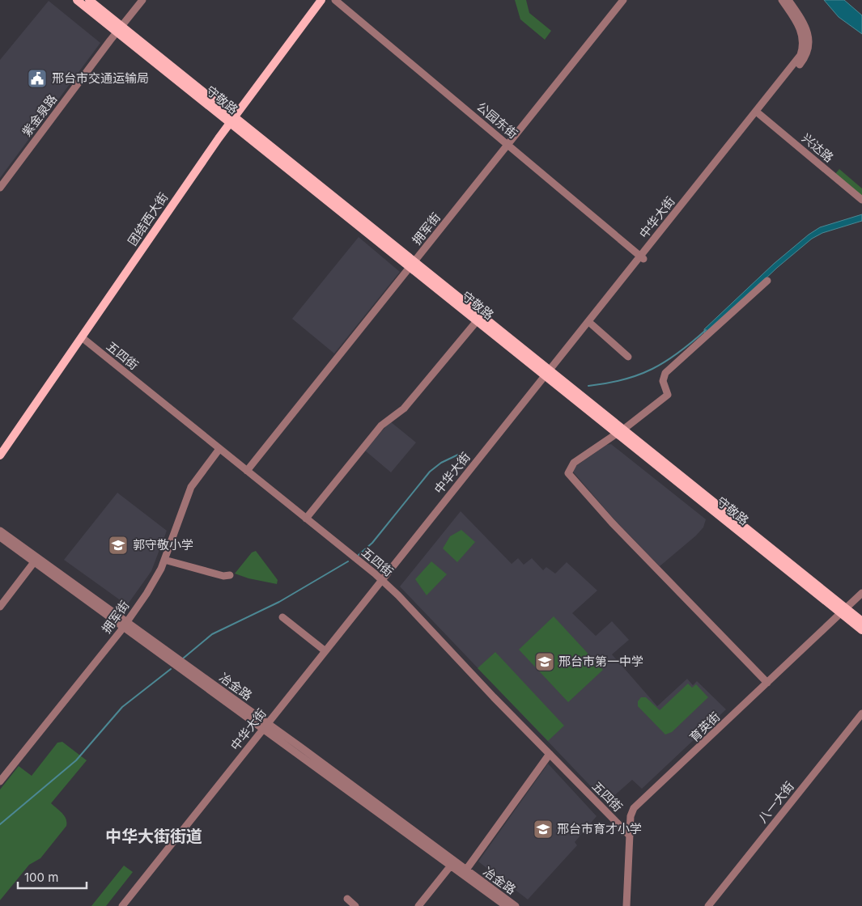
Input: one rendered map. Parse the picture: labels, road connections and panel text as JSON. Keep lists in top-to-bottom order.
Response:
{
  "streets": {
    "main road": ["守敬路", "团结西大街"],
    "street": [
      "紫金泉路",
      "公园东街",
      "兴达路",
      "中华大街",
      "拥军街",
      "五四街",
      "冶金路",
      "育英街",
      "八一大街"
    ]
  },
  "crossings": [
    ["守敬路", "紫金泉路"],
    ["守敬路", "中华大街"],
    ["守敬路", "团结西大街"],
    ["守敬路", "拥军街"],
    ["守敬路", "育英街"],
    ["公园东街", "中华大街"],
    ["公园东街", "拥军街"],
    ["兴达路", "中华大街"],
    ["中华大街", "五四街"],
    ["中华大街", "冶金路"],
    ["团结西大街", "五四街"],
    ["拥军街", "五四街"],
    ["拥军街", "冶金路"],
    ["五四街", "育英街"]
  ],
  "districts": ["中华大街街道"],
  "places": {
    "public building": ["邢台市交通运输局"],
    "school or university": ["郭守敬小学", "邢台市第一中学", "邢台市育才小学"]
  },
  "scale_bar": "100 m"
}
